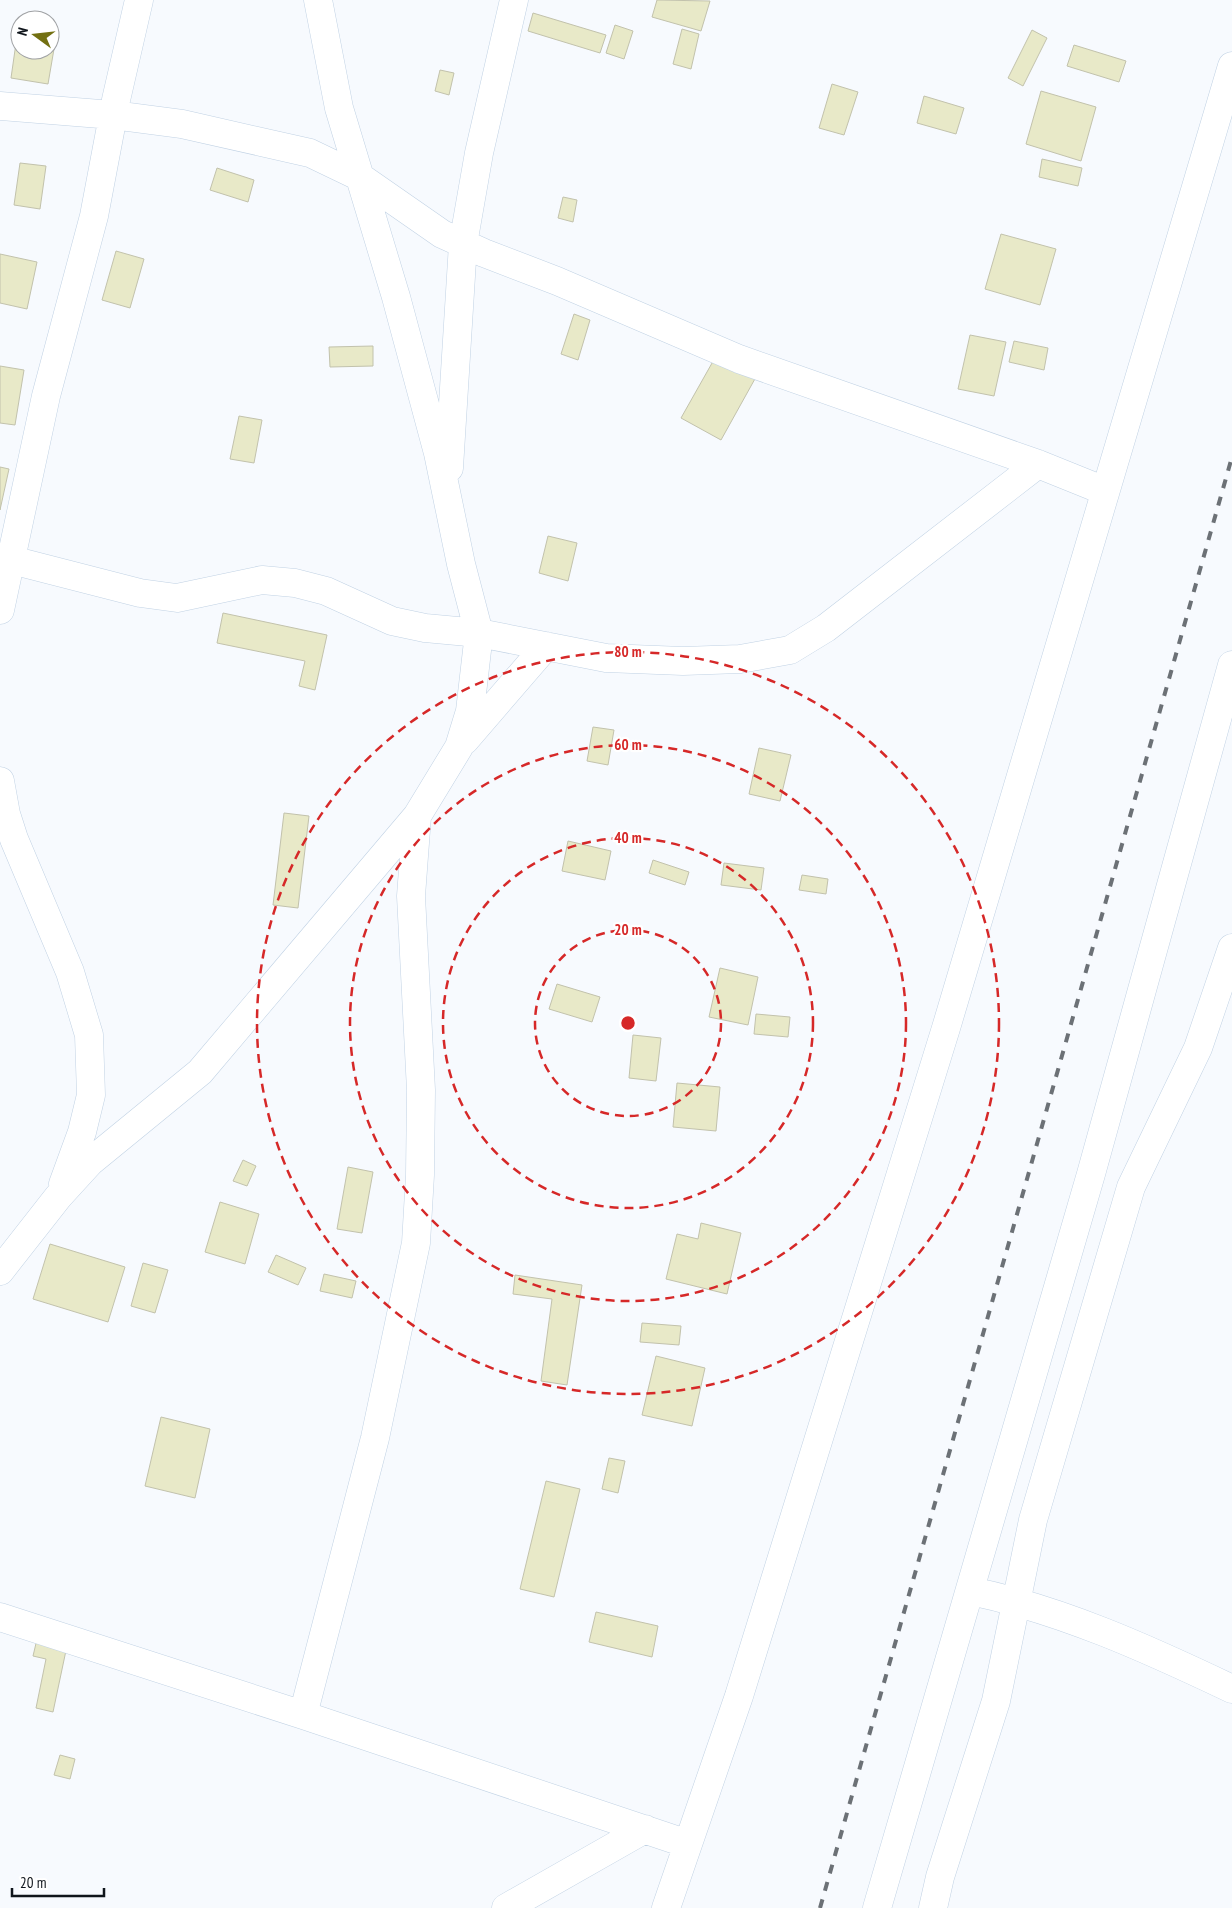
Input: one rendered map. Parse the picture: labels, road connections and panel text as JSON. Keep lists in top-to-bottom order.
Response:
{
  "scale_bar": "20 m",
  "north": "left",
  "rings": [
    "80 m",
    "60 m",
    "40 m",
    "20 m"
  ]
}
